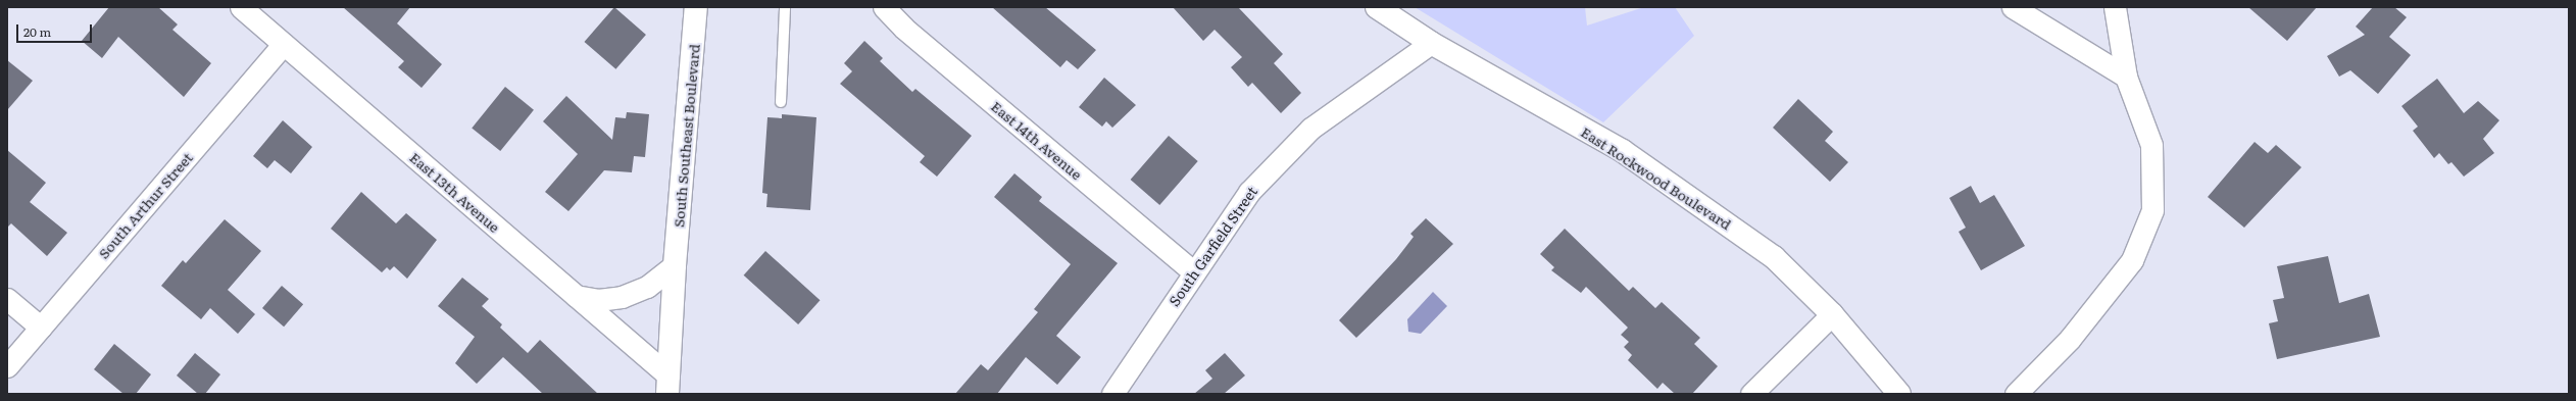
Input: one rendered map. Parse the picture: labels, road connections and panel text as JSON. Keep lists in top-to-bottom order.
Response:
{
  "streets": {
    "street": [
      "South Southeast Boulevard",
      "East 14th Avenue",
      "East Rockwood Boulevard",
      "East 13th Avenue",
      "South Arthur Street",
      "South Garfield Street"
    ]
  },
  "crossings": [
    ["South Southeast Boulevard", "East 13th Avenue"],
    ["East 14th Avenue", "South Garfield Street"],
    ["East Rockwood Boulevard", "South Garfield Street"],
    ["East 13th Avenue", "South Arthur Street"]
  ],
  "scale_bar": "20 m"
}
